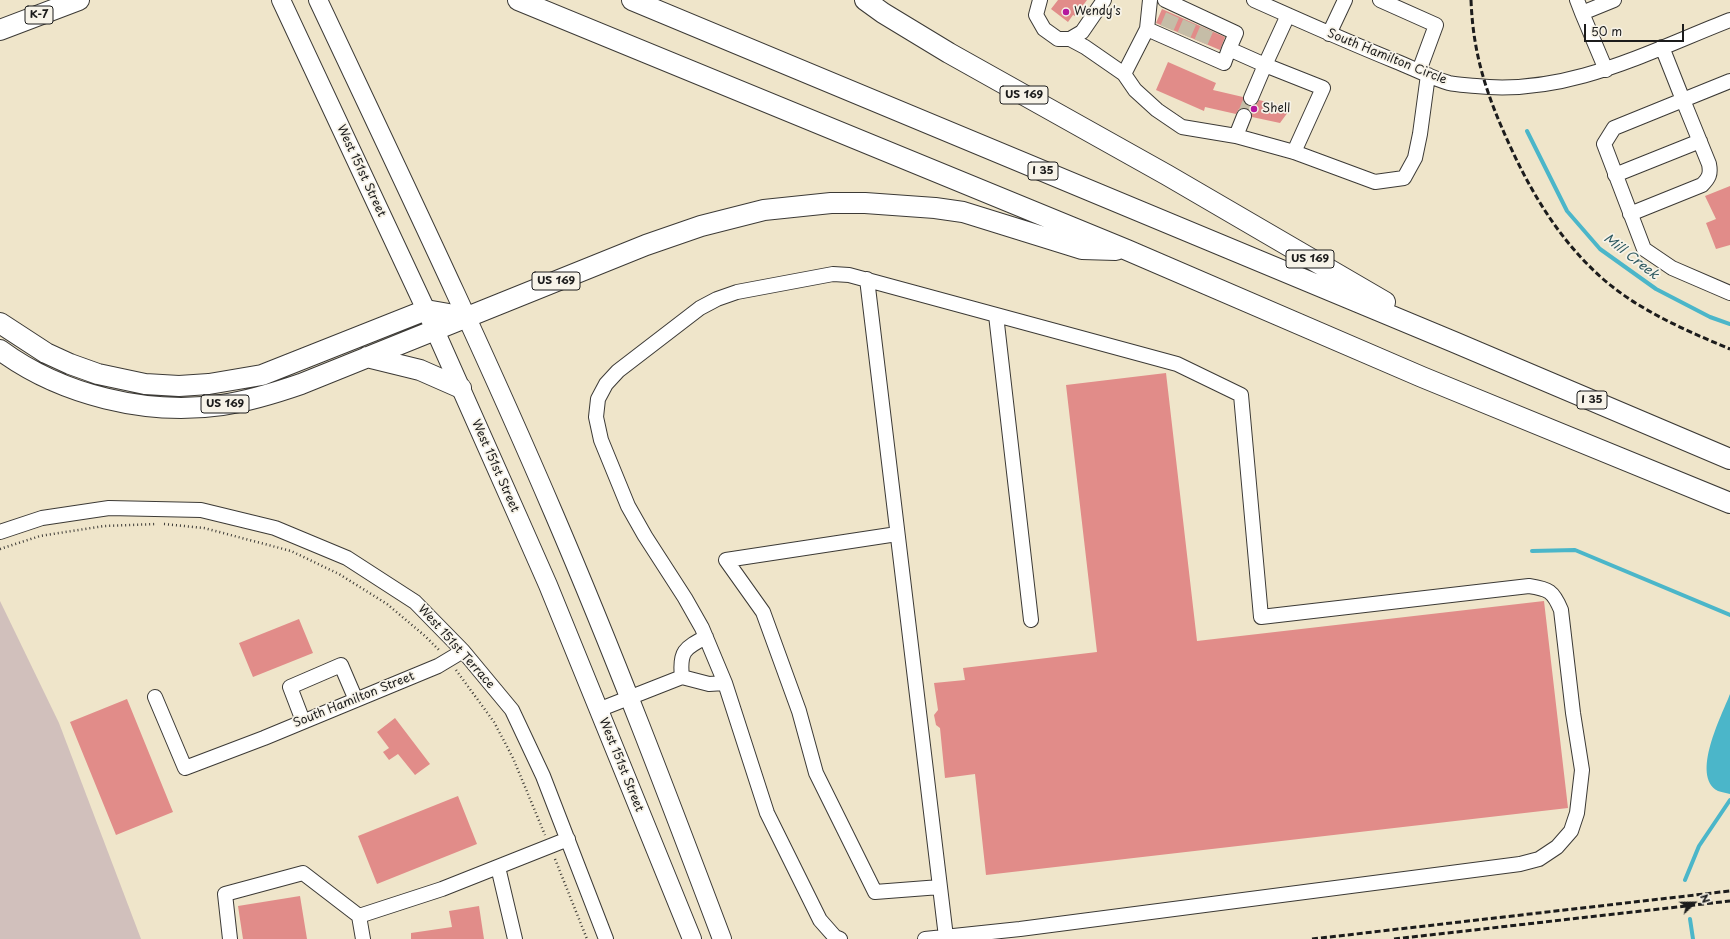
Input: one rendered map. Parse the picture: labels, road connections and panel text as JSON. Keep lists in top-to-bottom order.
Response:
{
  "streets": {
    "highway": ["K-7", "US 169", "I 35"],
    "main road": ["West 151st Street"],
    "street": ["South Hamilton Circle", "West 151st Terrace", "South Hamilton Street"]
  },
  "crossings": [
    ["US 169", "West 151st Street"],
    ["US 169", "I 35"],
    ["West 151st Terrace", "South Hamilton Street"]
  ],
  "water": ["Mill Creek"],
  "places": ["Wendy's", "Shell"],
  "scale_bar": "50 m",
  "north": "right"
}
